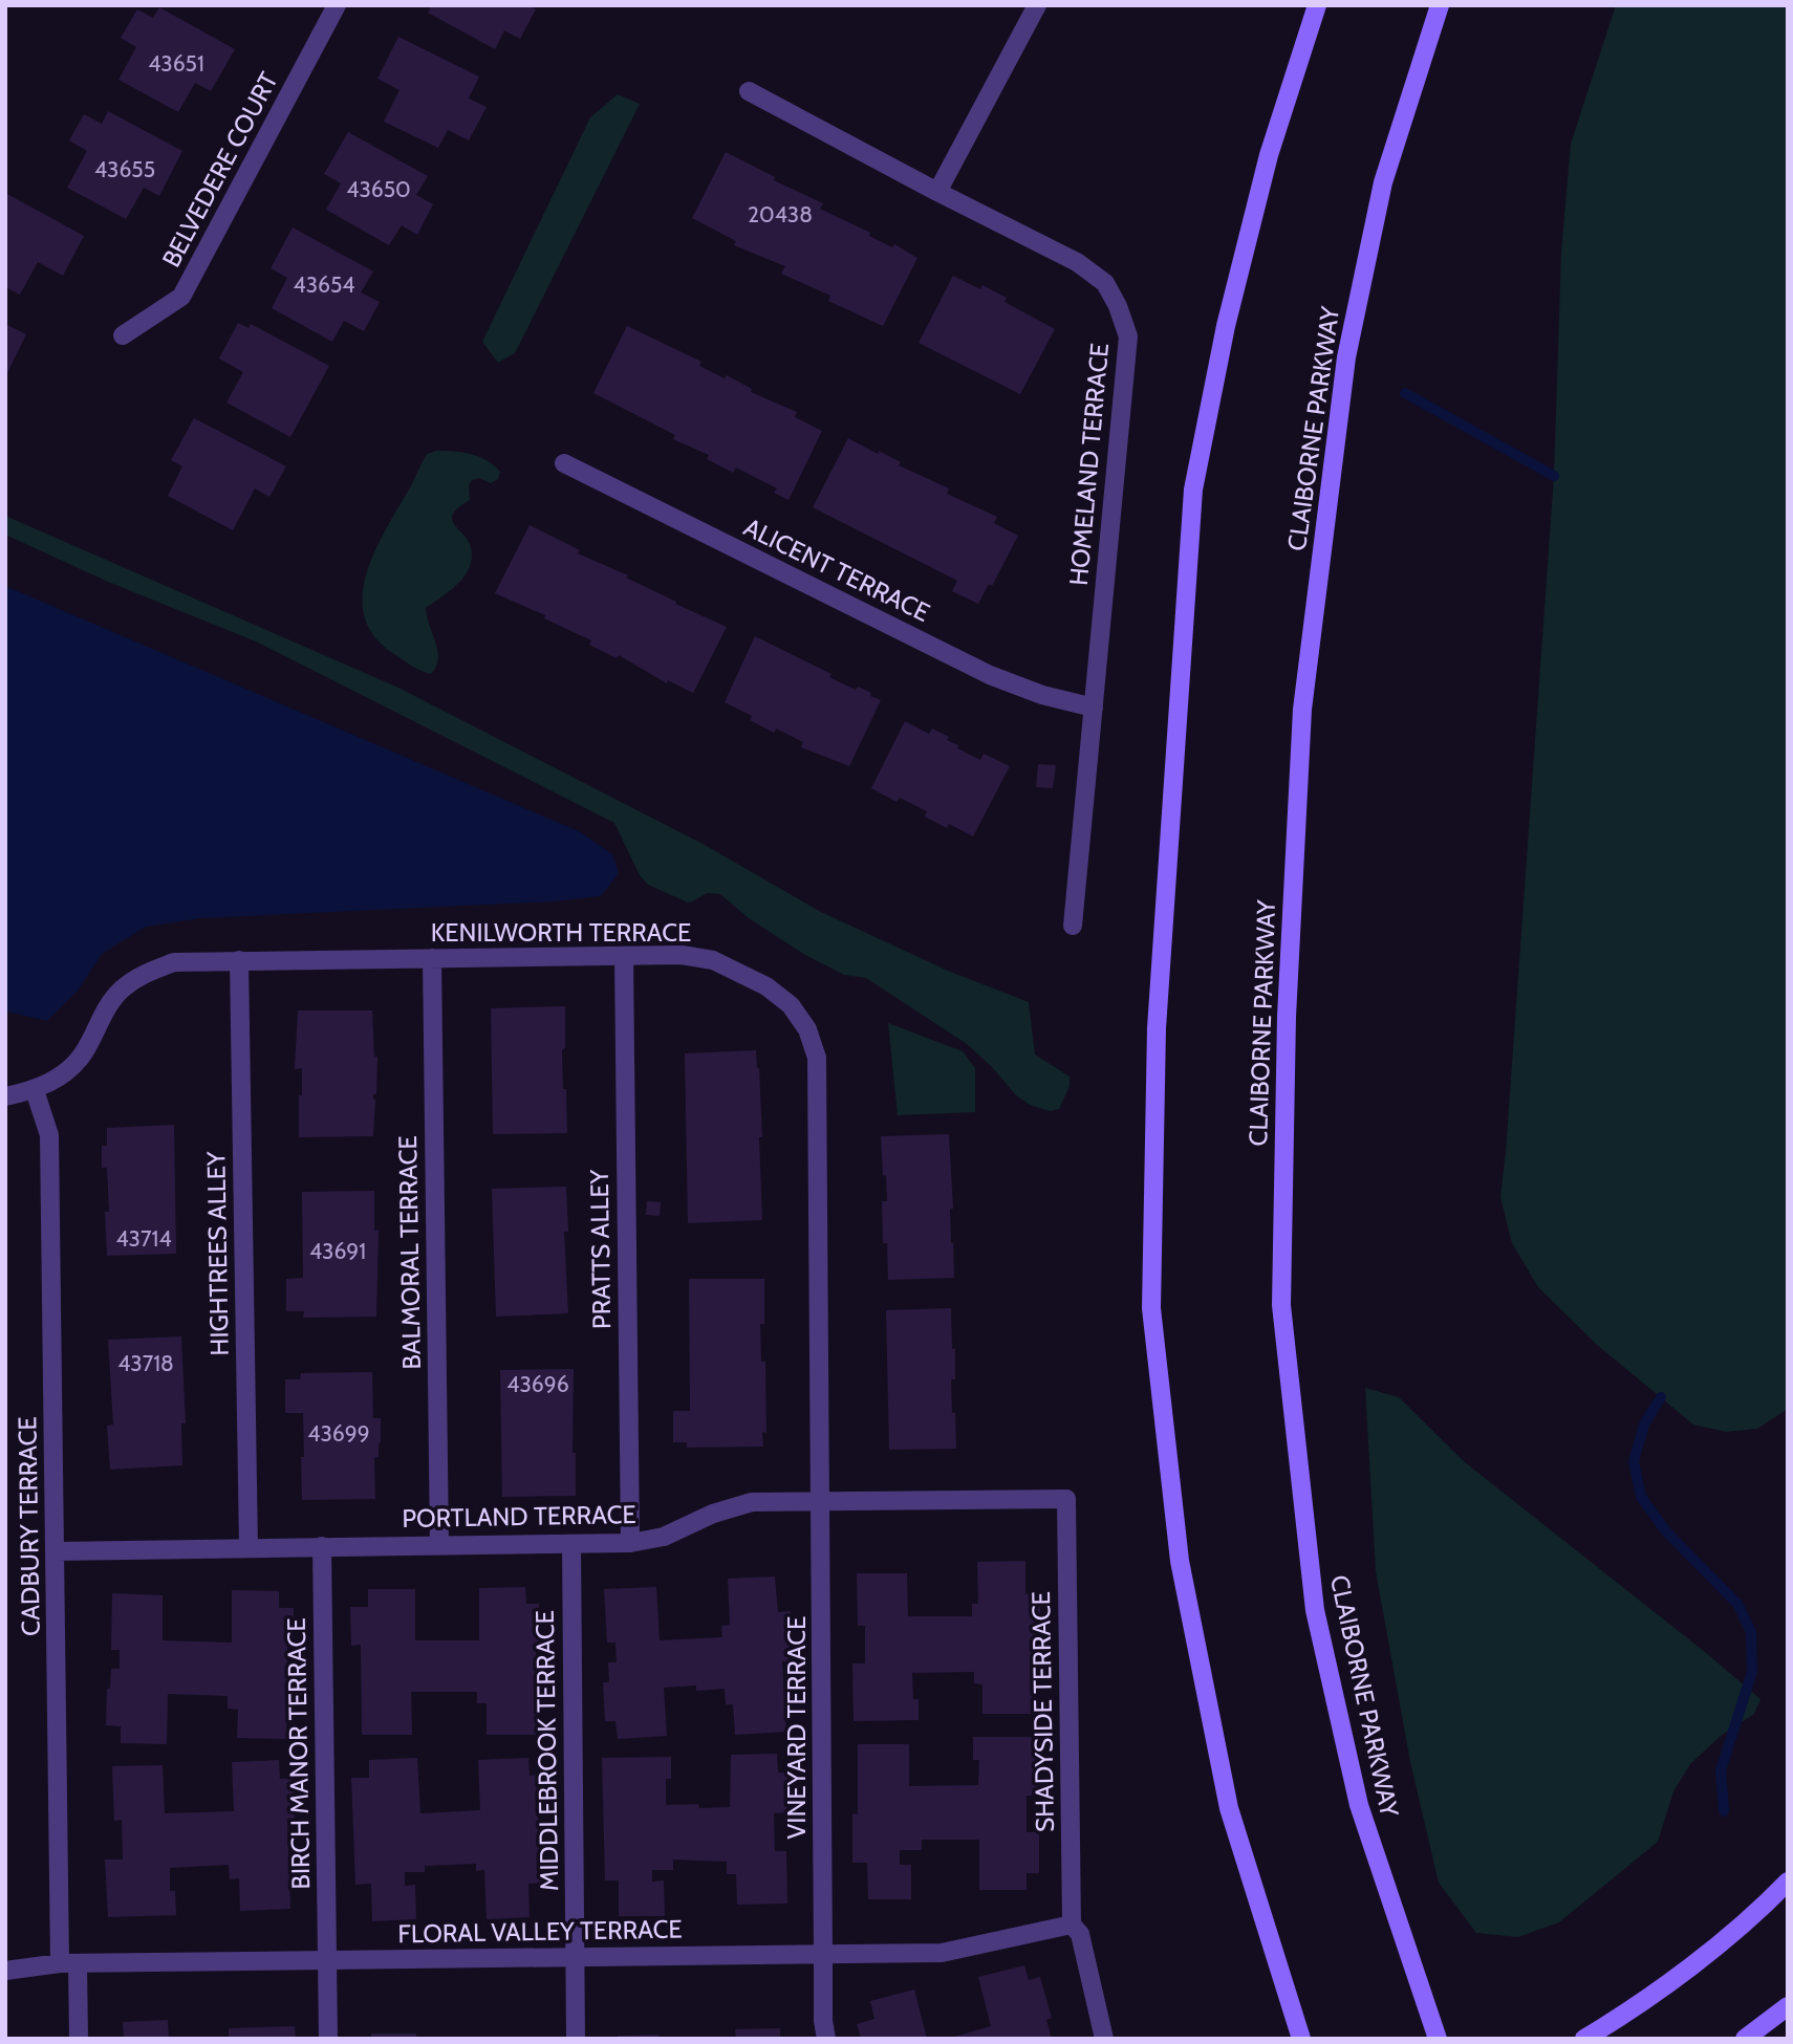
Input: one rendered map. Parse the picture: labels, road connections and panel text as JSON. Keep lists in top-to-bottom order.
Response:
{
  "streets": {
    "main road": ["CLAIBORNE PARKWAY"],
    "street": [
      "BELVEDERE COURT",
      "HOMELAND TERRACE",
      "ALICENT TERRACE",
      "KENILWORTH TERRACE",
      "PRATTS ALLEY",
      "BALMORAL TERRACE",
      "HIGHTREES ALLEY",
      "PORTLAND TERRACE",
      "CADBURY TERRACE",
      "SHADYSIDE TERRACE",
      "VINEYARD TERRACE",
      "MIDDLEBROOK TERRACE",
      "BIRCH MANOR TERRACE",
      "FLORAL VALLEY TERRACE"
    ]
  },
  "crossings": [
    ["HOMELAND TERRACE", "ALICENT TERRACE"],
    ["KENILWORTH TERRACE", "PRATTS ALLEY"],
    ["KENILWORTH TERRACE", "BALMORAL TERRACE"],
    ["KENILWORTH TERRACE", "HIGHTREES ALLEY"],
    ["KENILWORTH TERRACE", "PORTLAND TERRACE"],
    ["KENILWORTH TERRACE", "CADBURY TERRACE"],
    ["KENILWORTH TERRACE", "VINEYARD TERRACE"],
    ["PRATTS ALLEY", "PORTLAND TERRACE"],
    ["BALMORAL TERRACE", "PORTLAND TERRACE"],
    ["HIGHTREES ALLEY", "PORTLAND TERRACE"],
    ["PORTLAND TERRACE", "CADBURY TERRACE"],
    ["PORTLAND TERRACE", "SHADYSIDE TERRACE"],
    ["PORTLAND TERRACE", "VINEYARD TERRACE"],
    ["PORTLAND TERRACE", "MIDDLEBROOK TERRACE"],
    ["PORTLAND TERRACE", "BIRCH MANOR TERRACE"],
    ["CADBURY TERRACE", "FLORAL VALLEY TERRACE"],
    ["SHADYSIDE TERRACE", "FLORAL VALLEY TERRACE"],
    ["VINEYARD TERRACE", "FLORAL VALLEY TERRACE"],
    ["MIDDLEBROOK TERRACE", "FLORAL VALLEY TERRACE"],
    ["BIRCH MANOR TERRACE", "FLORAL VALLEY TERRACE"]
  ],
  "house_numbers": [
    "43651",
    "43655",
    "43650",
    "20438",
    "43654",
    "43714",
    "43691",
    "43718",
    "43696",
    "43699"
  ]
}
